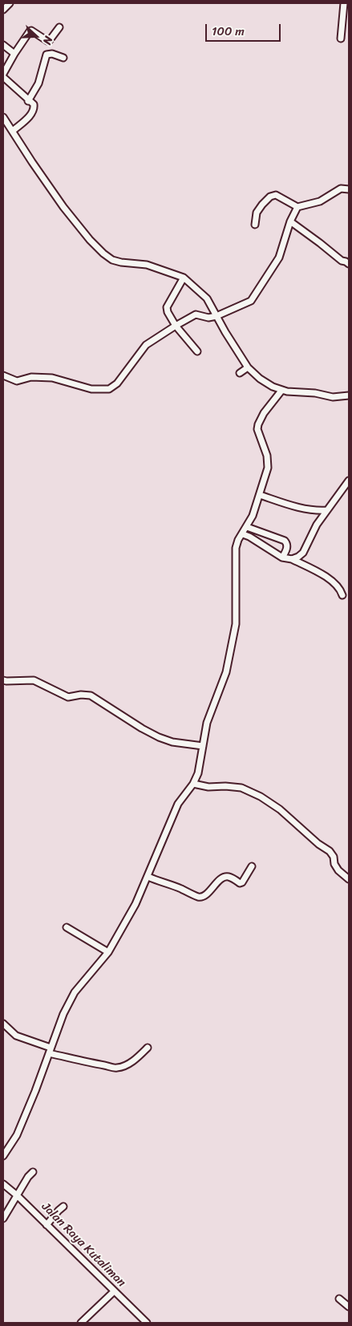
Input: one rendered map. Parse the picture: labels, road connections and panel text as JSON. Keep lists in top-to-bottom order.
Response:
{
  "streets": {
    "street": ["Jalan Raya Kutaliman"]
  },
  "scale_bar": "100 m",
  "north": "right"
}
